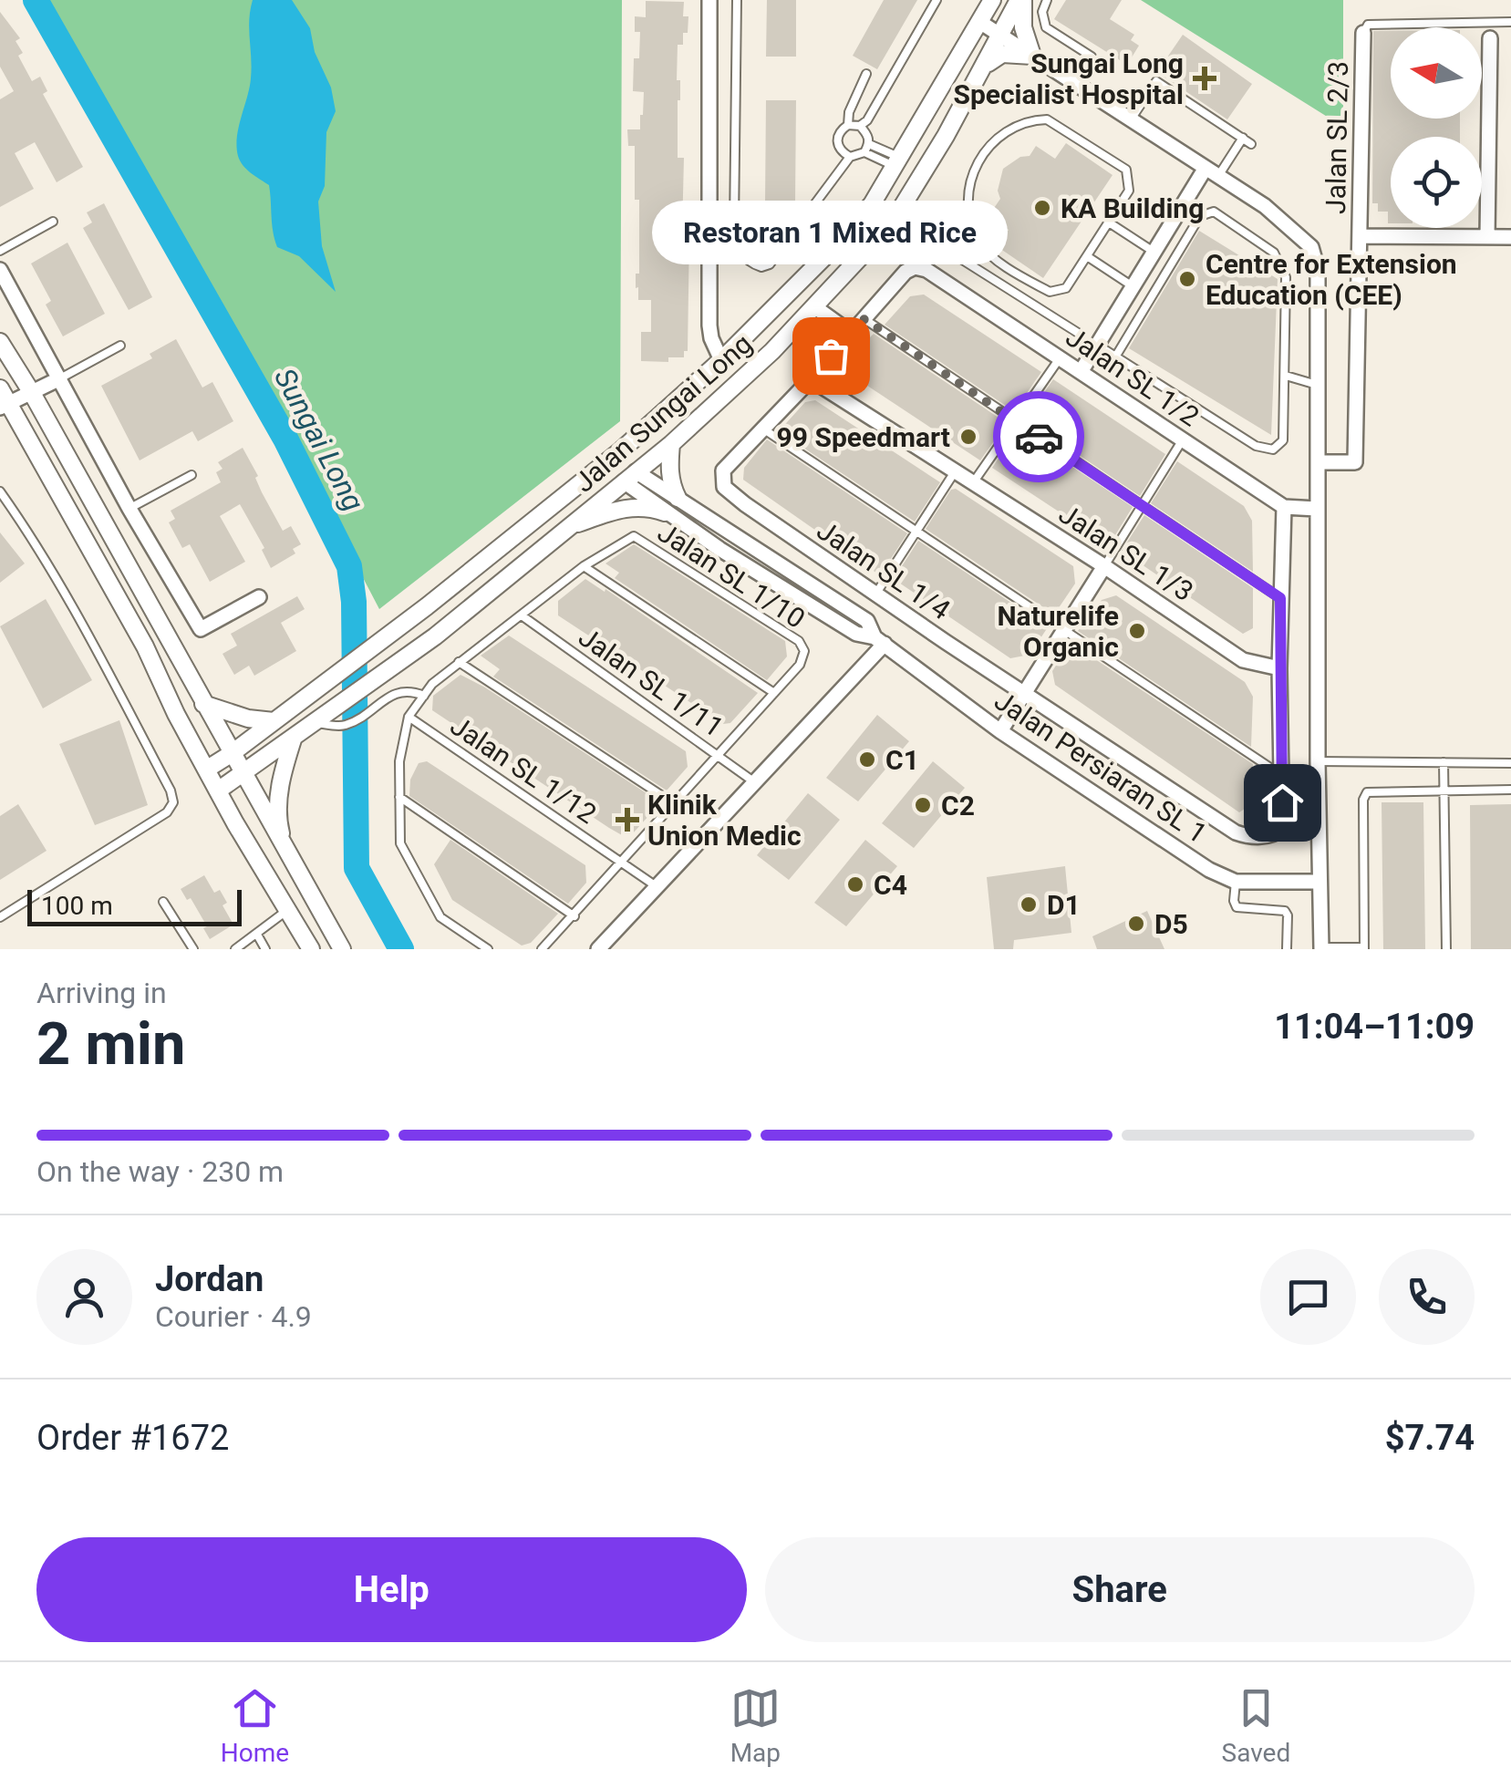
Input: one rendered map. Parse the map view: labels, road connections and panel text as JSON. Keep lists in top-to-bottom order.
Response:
{
  "streets": {
    "street": [
      "Jalan SL 2/3",
      "Jalan SL 1/2",
      "Jalan Sungai Long",
      "Jalan SL 1/3",
      "Jalan SL 1/4",
      "Jalan Persiaran SL 1"
    ],
    "lane": ["Jalan SL 1/10", "Jalan SL 1/11", "Jalan SL 1/12"]
  },
  "crossings": [
    ["Jalan SL 1/2", "Jalan SL 1/4"],
    ["Jalan SL 1/3", "Jalan SL 1/4"]
  ],
  "water": ["Sungai Long"],
  "places": {
    "health": ["Sungai Long Specialist Hospital", "Klinik Union Medic"],
    "other": [
      "KA Building",
      "Centre for Extension Education (CEE)",
      "Restoran 1 Mixed Rice",
      "99 Speedmart",
      "Naturelife Organic",
      "C1",
      "C2",
      "C4",
      "D1",
      "D5"
    ]
  },
  "scale_bar": "100 m",
  "north": "left",
  "page": {
    "bubble": "Restoran 1 Mixed Rice",
    "scale": "100 m",
    "heading": ["2 min", "Arriving in", "11:04–11:09"],
    "panel": [
      "Jordan",
      "Courier · 4.9",
      "Order #1672",
      "$7.74"
    ],
    "bar": "On the way · 230 m",
    "buttons": ["Help", "Share"],
    "tabs": ["Home", "Map", "Saved"]
  }
}
